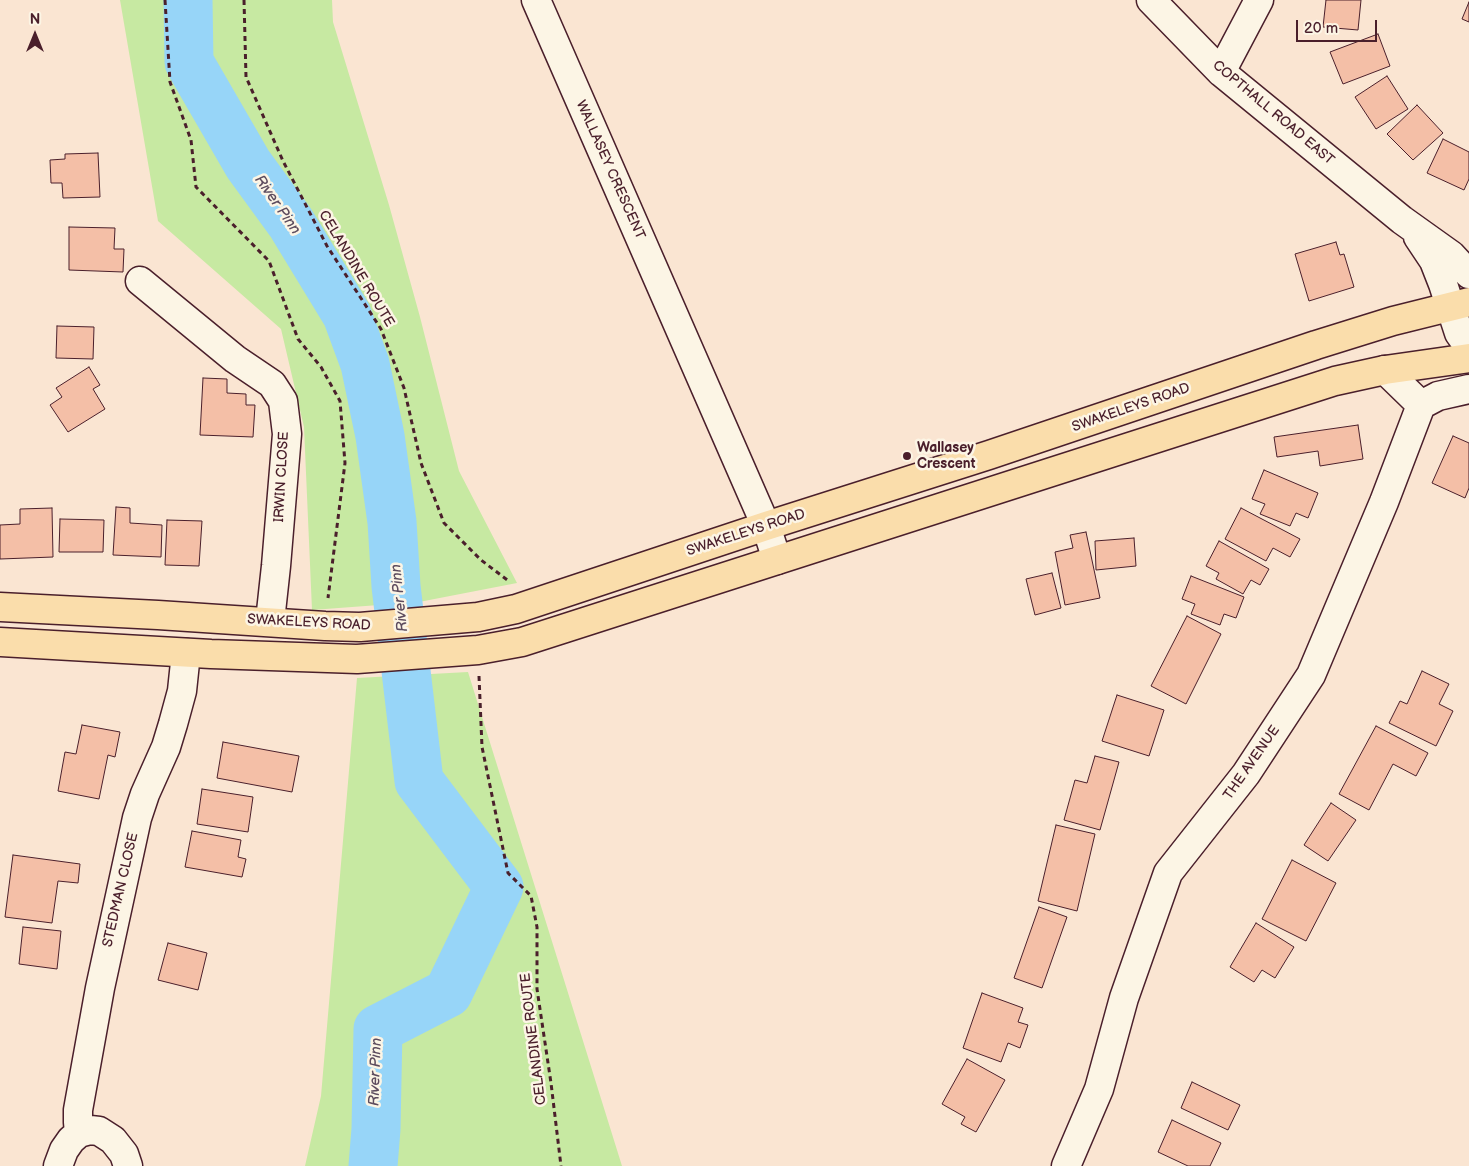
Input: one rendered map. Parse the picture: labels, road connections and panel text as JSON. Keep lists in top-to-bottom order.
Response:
{
  "streets": {
    "main road": ["SWAKELEYS ROAD"],
    "street": [
      "COPTHALL ROAD EAST",
      "WALLASEY CRESCENT",
      "IRWIN CLOSE",
      "THE AVENUE",
      "STEDMAN CLOSE"
    ],
    "path": ["CELANDINE ROUTE"]
  },
  "crossings": [
    ["COPTHALL ROAD EAST", "SWAKELEYS ROAD"],
    ["WALLASEY CRESCENT", "SWAKELEYS ROAD"],
    ["CELANDINE ROUTE", "SWAKELEYS ROAD"],
    ["SWAKELEYS ROAD", "IRWIN CLOSE"]
  ],
  "water": ["River Pinn"],
  "places": ["Wallasey Crescent"],
  "scale_bar": "20 m",
  "north": "top"
}
